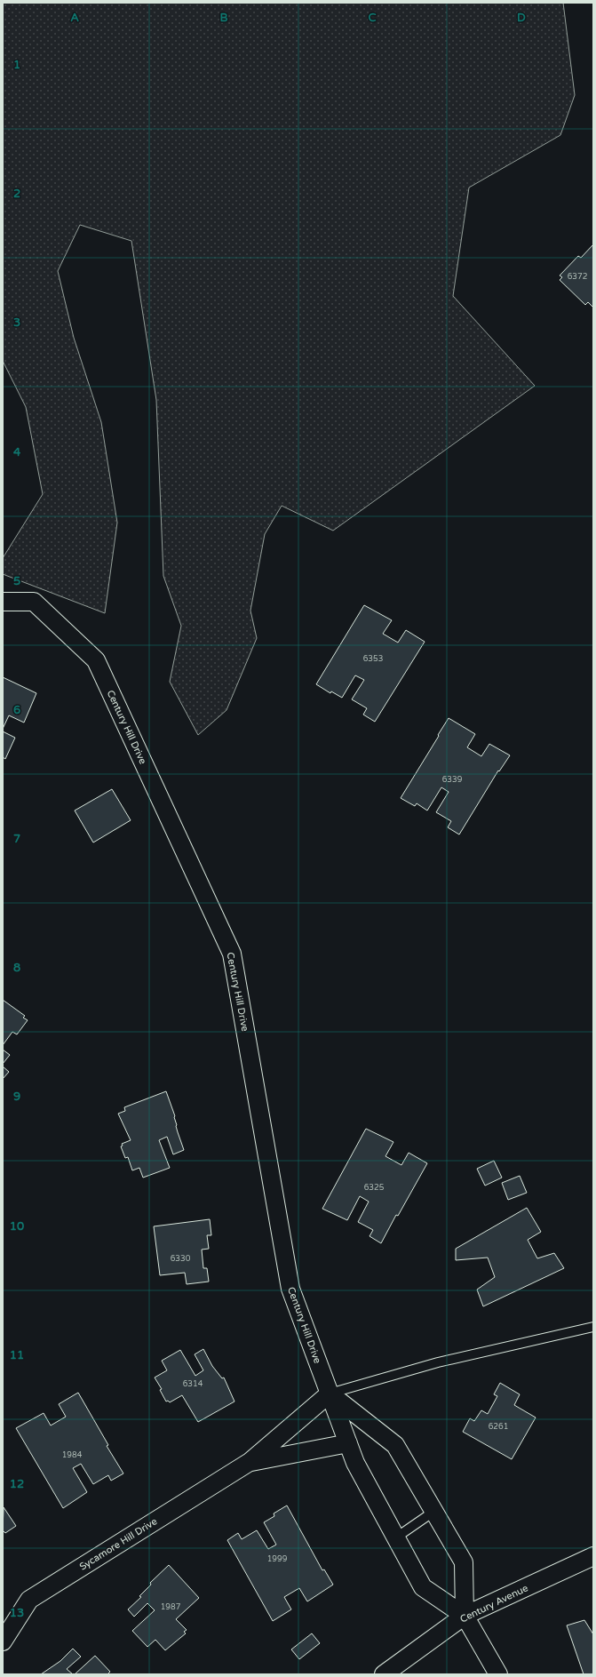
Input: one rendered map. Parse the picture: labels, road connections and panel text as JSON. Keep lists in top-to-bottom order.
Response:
{
  "streets": {
    "street": ["Century Hill Drive", "Sycamore Hill Drive", "Century Avenue"]
  },
  "crossings": [
    ["Century Hill Drive", "Century Avenue"]
  ],
  "house_numbers": [
    "6372",
    "6353",
    "6339",
    "6325",
    "6330",
    "6314",
    "6261",
    "1984",
    "1999",
    "1987"
  ],
  "grid": {
    "columns": [
      "A",
      "B",
      "C",
      "D"
    ],
    "rows": [
      "1",
      "2",
      "3",
      "4",
      "5",
      "6",
      "7",
      "8",
      "9",
      "10",
      "11",
      "12",
      "13"
    ]
  }
}
